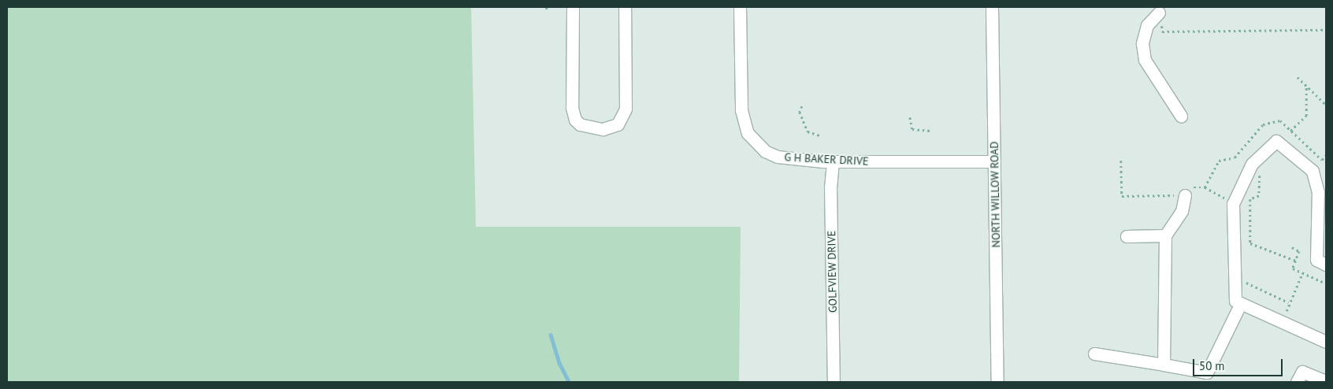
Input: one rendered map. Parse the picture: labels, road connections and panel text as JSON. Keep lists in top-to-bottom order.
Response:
{
  "streets": {
    "street": ["G H BAKER DRIVE", "NORTH WILLOW ROAD", "GOLFVIEW DRIVE"]
  },
  "crossings": [
    ["G H BAKER DRIVE", "NORTH WILLOW ROAD"],
    ["G H BAKER DRIVE", "GOLFVIEW DRIVE"]
  ],
  "scale_bar": "50 m"
}
